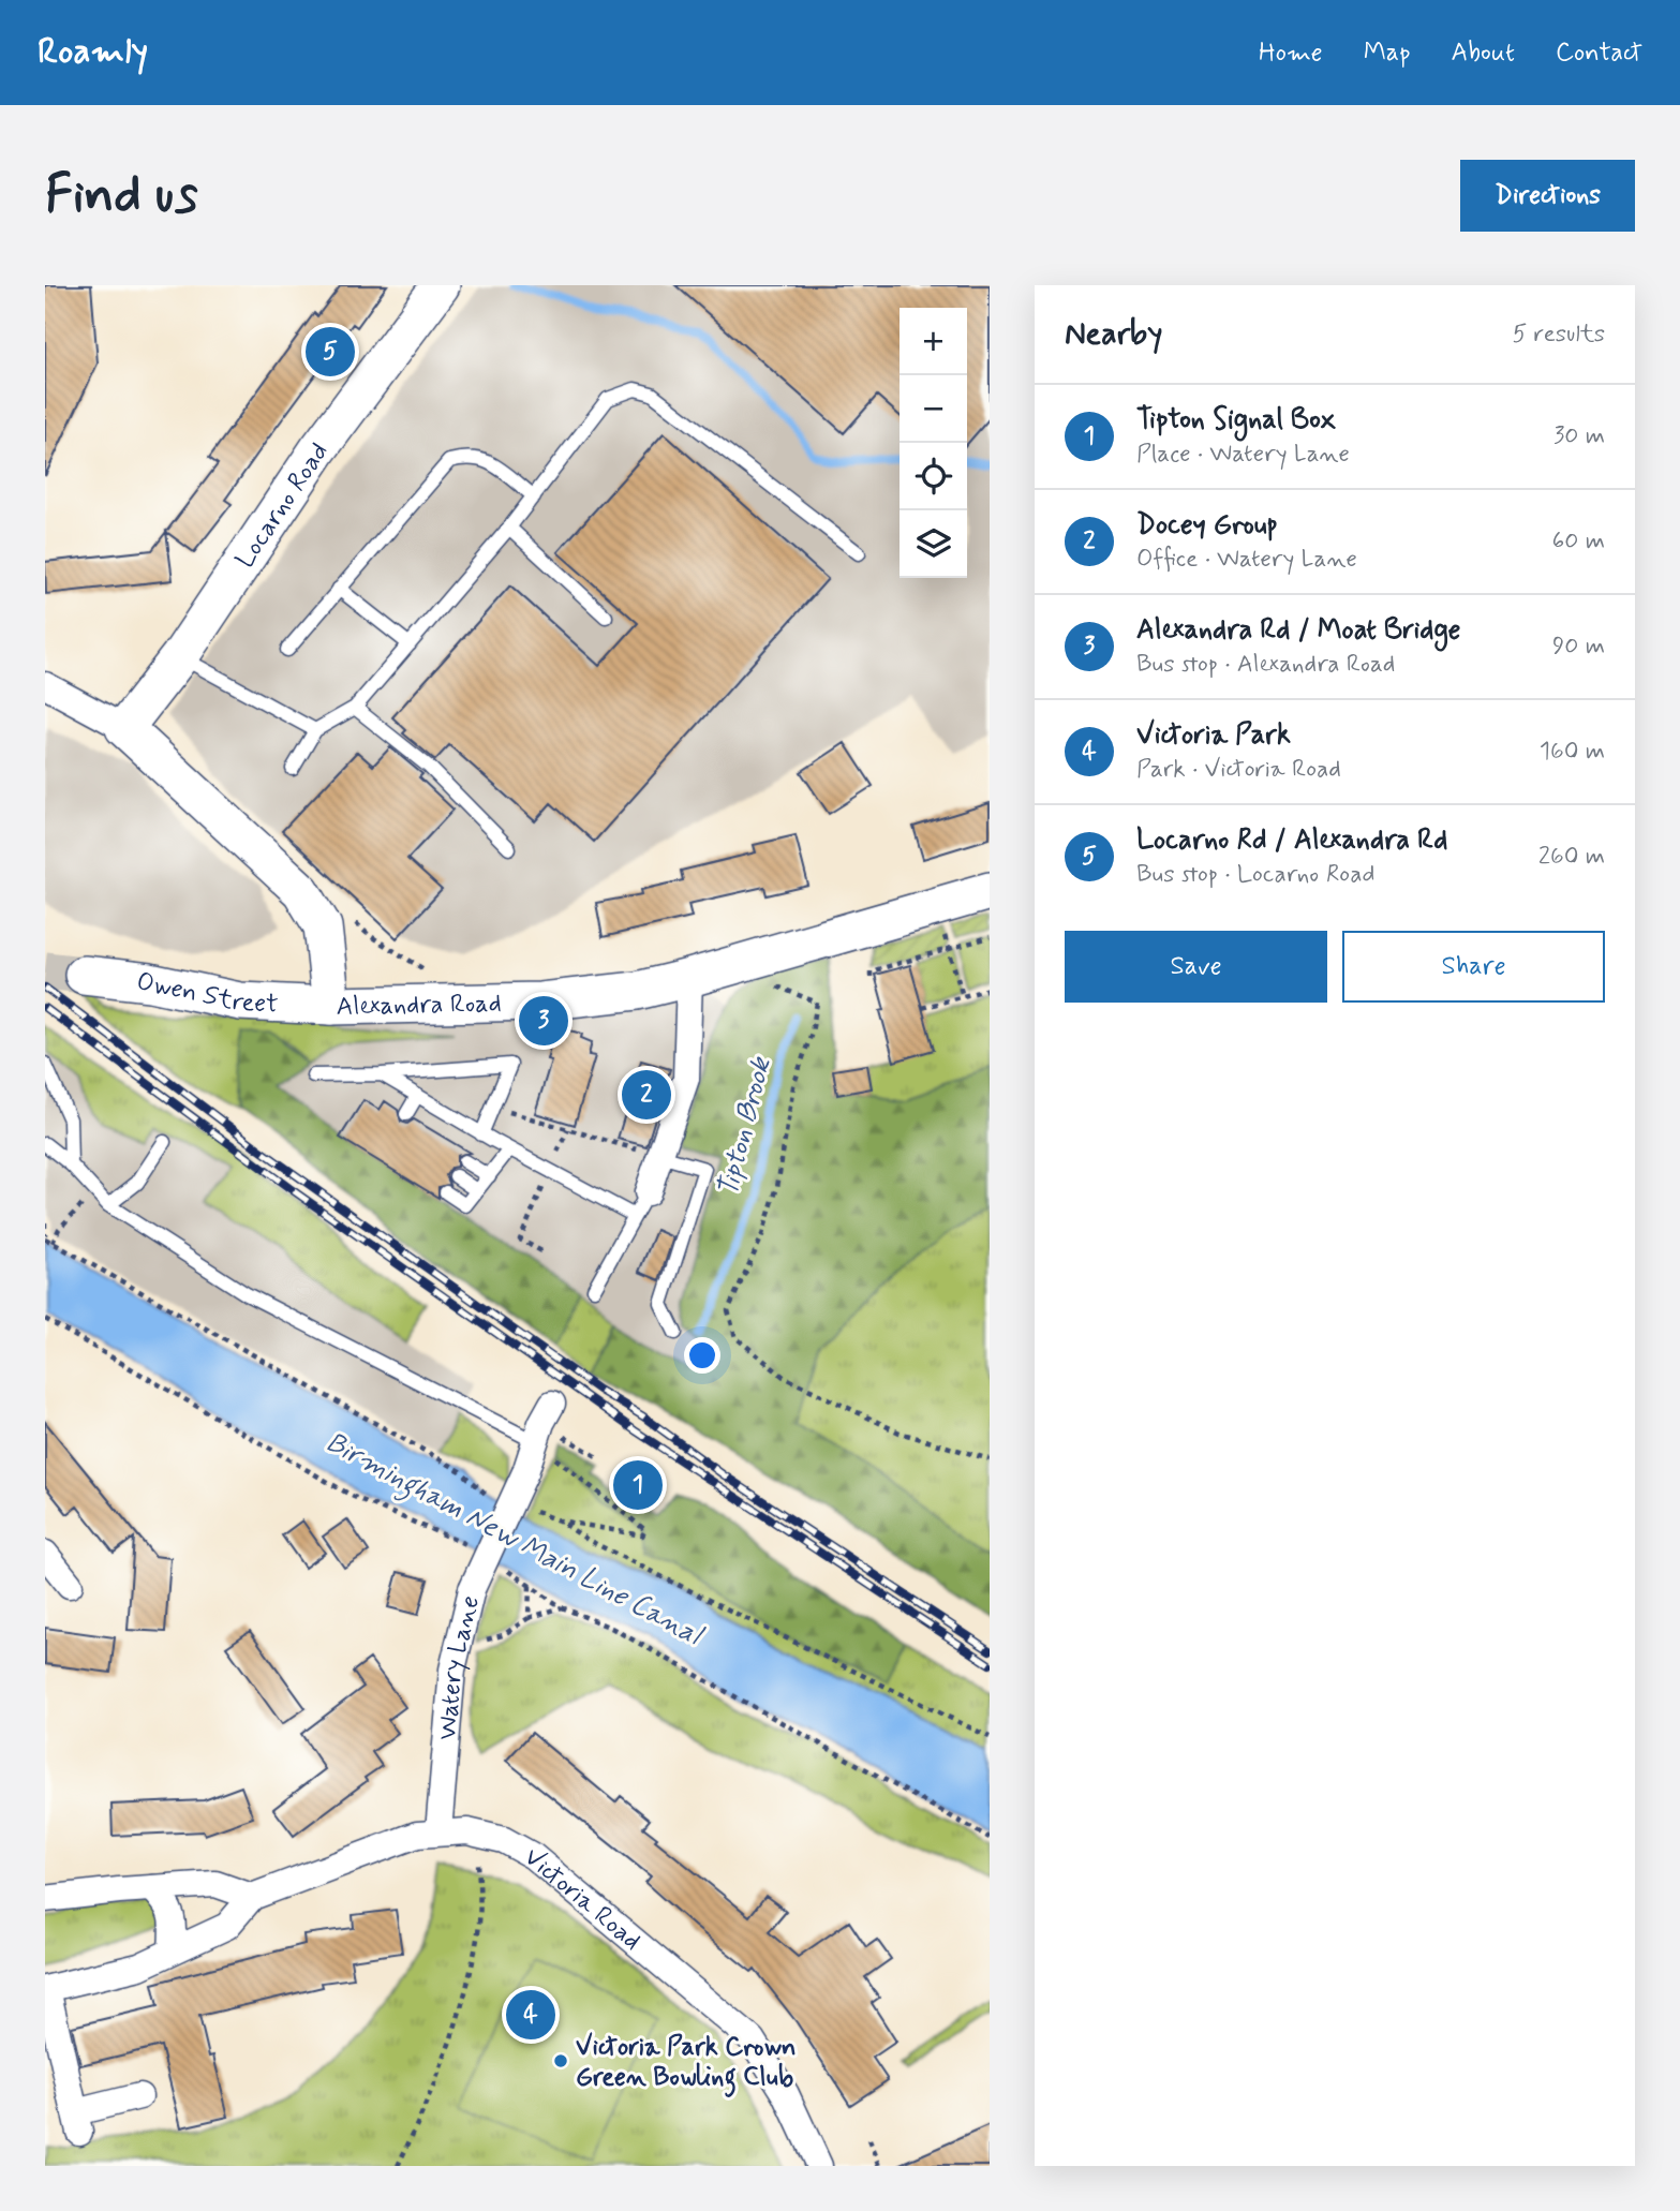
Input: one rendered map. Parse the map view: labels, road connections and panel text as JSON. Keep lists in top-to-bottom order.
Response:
{
  "streets": {
    "main road": ["Locarno Road", "Owen Street", "Alexandra Road"],
    "street": ["Watery Lane", "Victoria Road"]
  },
  "crossings": [
    ["Locarno Road", "Alexandra Road"],
    ["Owen Street", "Alexandra Road"],
    ["Watery Lane", "Victoria Road"]
  ],
  "water": ["Tipton Brook", "Birmingham New Main Line Canal"],
  "places": ["Victoria Park Crown Green Bowling Club"],
  "page": {
    "header": "Roamly",
    "nav": [
      "Home",
      "Map",
      "About",
      "Contact"
    ],
    "buttons": [
      "Directions",
      ["Save", "Share"]
    ],
    "title": "Find us",
    "heading": ["Nearby", "5 results"],
    "map_buttons": ["+", "−"],
    "pins": [
      "5",
      "3",
      "2",
      "1",
      "4"
    ],
    "list": [
      {
        "mark": "1",
        "name": "Tipton Signal Box",
        "note": "Place · Watery Lane",
        "value": "30 m"
      },
      {
        "mark": "2",
        "name": "Docey Group",
        "note": "Office · Watery Lane",
        "value": "60 m"
      },
      {
        "mark": "3",
        "name": "Alexandra Rd / Moat Bridge",
        "note": "Bus stop · Alexandra Road",
        "value": "90 m"
      },
      {
        "mark": "4",
        "name": "Victoria Park",
        "note": "Park · Victoria Road",
        "value": "160 m"
      },
      {
        "mark": "5",
        "name": "Locarno Rd / Alexandra Rd",
        "note": "Bus stop · Locarno Road",
        "value": "260 m"
      }
    ]
  }
}
